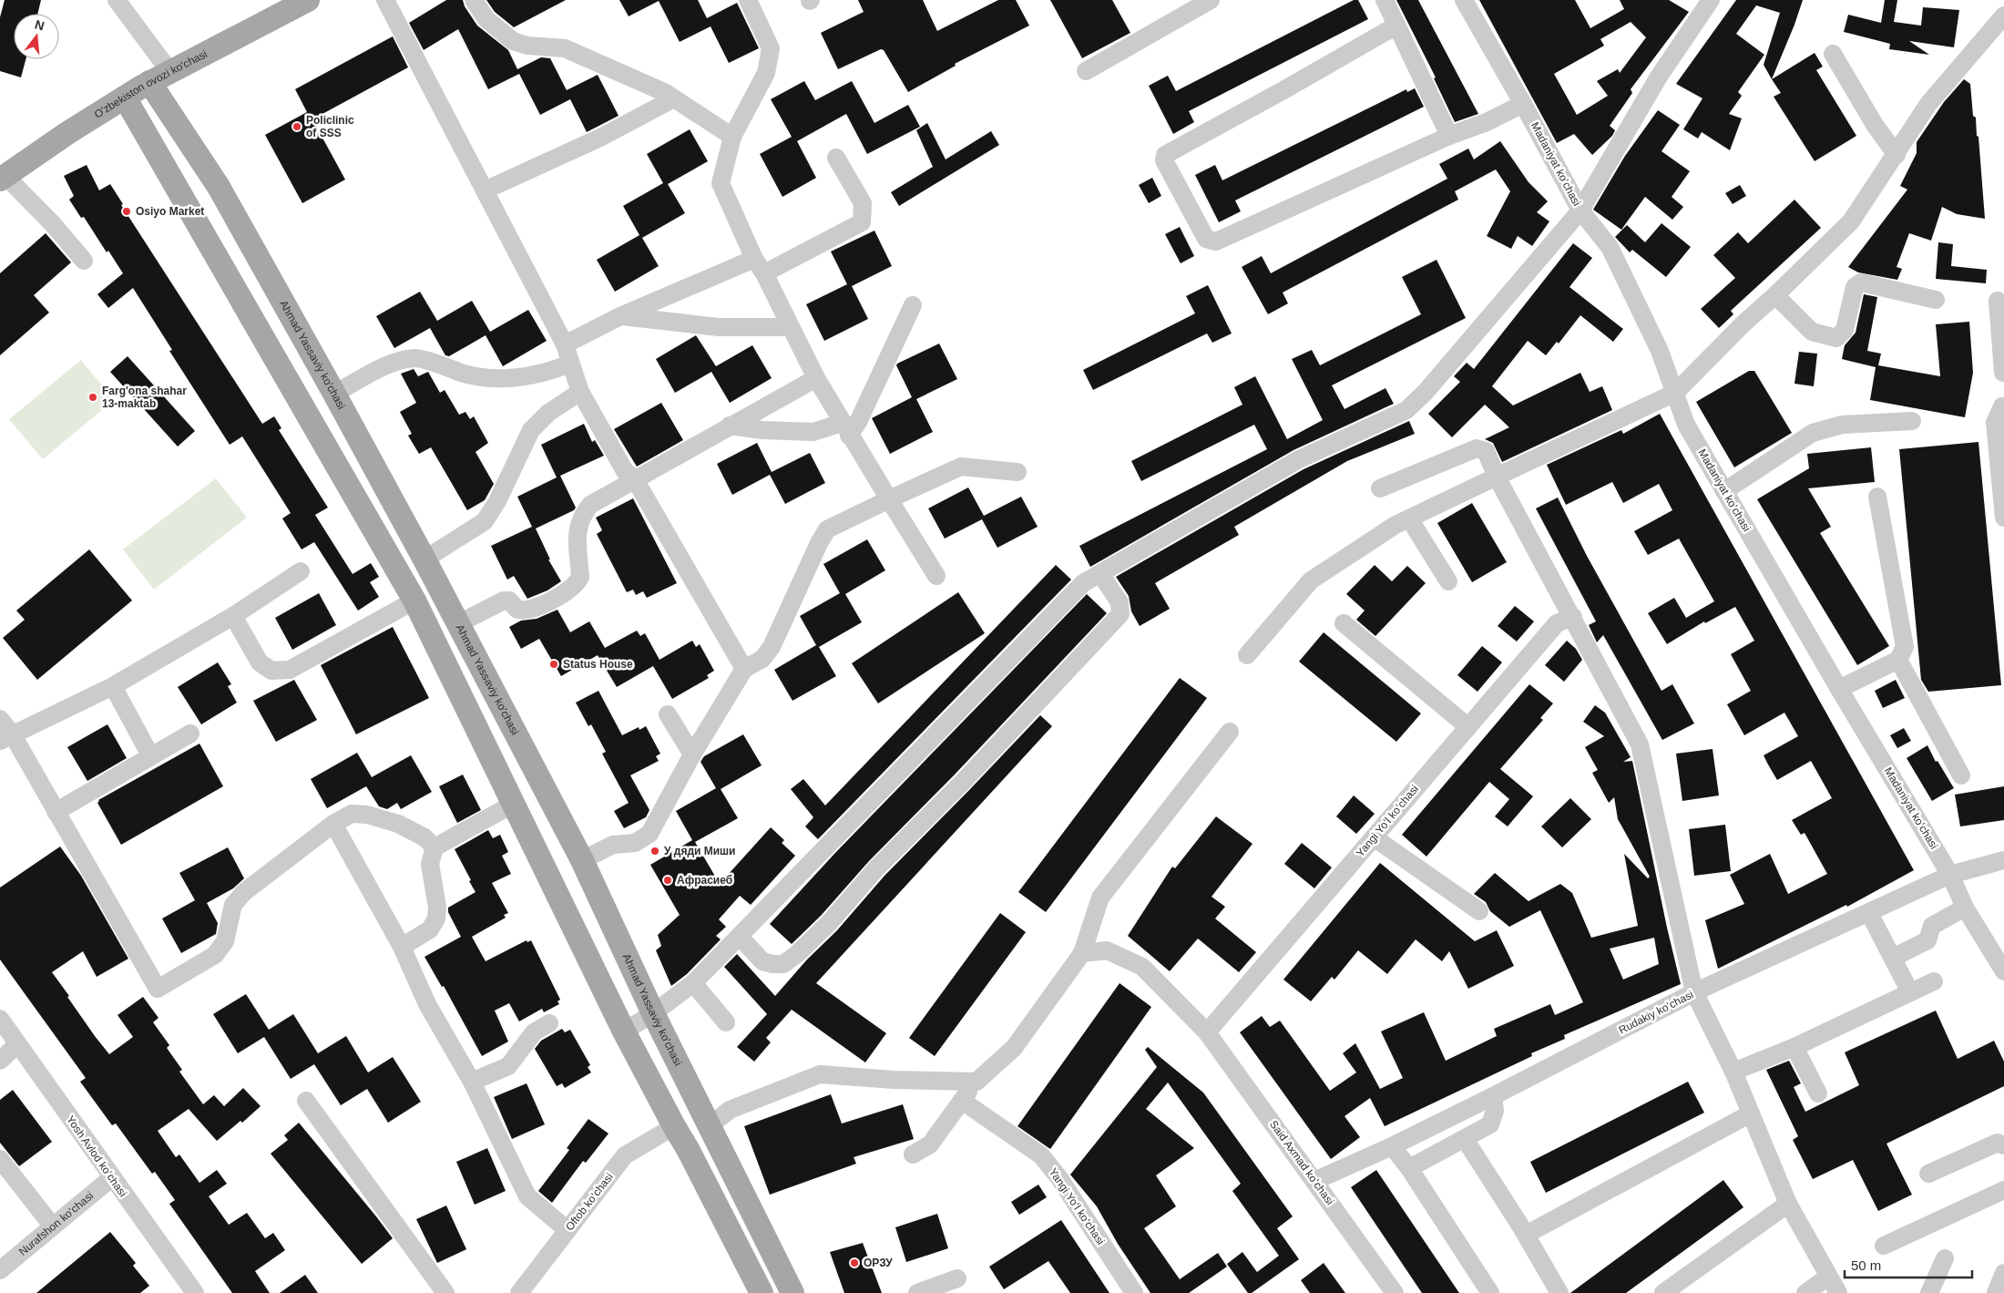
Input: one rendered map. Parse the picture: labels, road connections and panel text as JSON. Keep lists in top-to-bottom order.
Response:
{
  "streets": {
    "main road": ["O'zbekiston ovozi ko'chasi", "Ahmad Yassaviy ko'chasi"],
    "street": [
      "Madaniyat koʻchasi",
      "Yangi Yoʻl koʻchasi",
      "Rudakiy koʻchasi",
      "Yosh Avlod koʻchasi",
      "Said Axmad koʻchasi",
      "Oftob koʻchasi",
      "Nurafshon ko'chasi"
    ]
  },
  "crossings": [
    ["O'zbekiston ovozi ko'chasi", "Ahmad Yassaviy ko'chasi"],
    ["Madaniyat koʻchasi", "Rudakiy koʻchasi"],
    ["Yangi Yoʻl koʻchasi", "Said Axmad koʻchasi"],
    ["Rudakiy koʻchasi", "Said Axmad koʻchasi"],
    ["Yosh Avlod koʻchasi", "Nurafshon ko'chasi"]
  ],
  "places": [
    "Policlinic of SSS",
    "Osiyo Market",
    "Farg'ona shahar 13-maktab",
    "Status House",
    "У дяди Миши",
    "Афрасиеб",
    "ОРЗУ"
  ],
  "scale_bar": "50 m",
  "north": "top"
}
